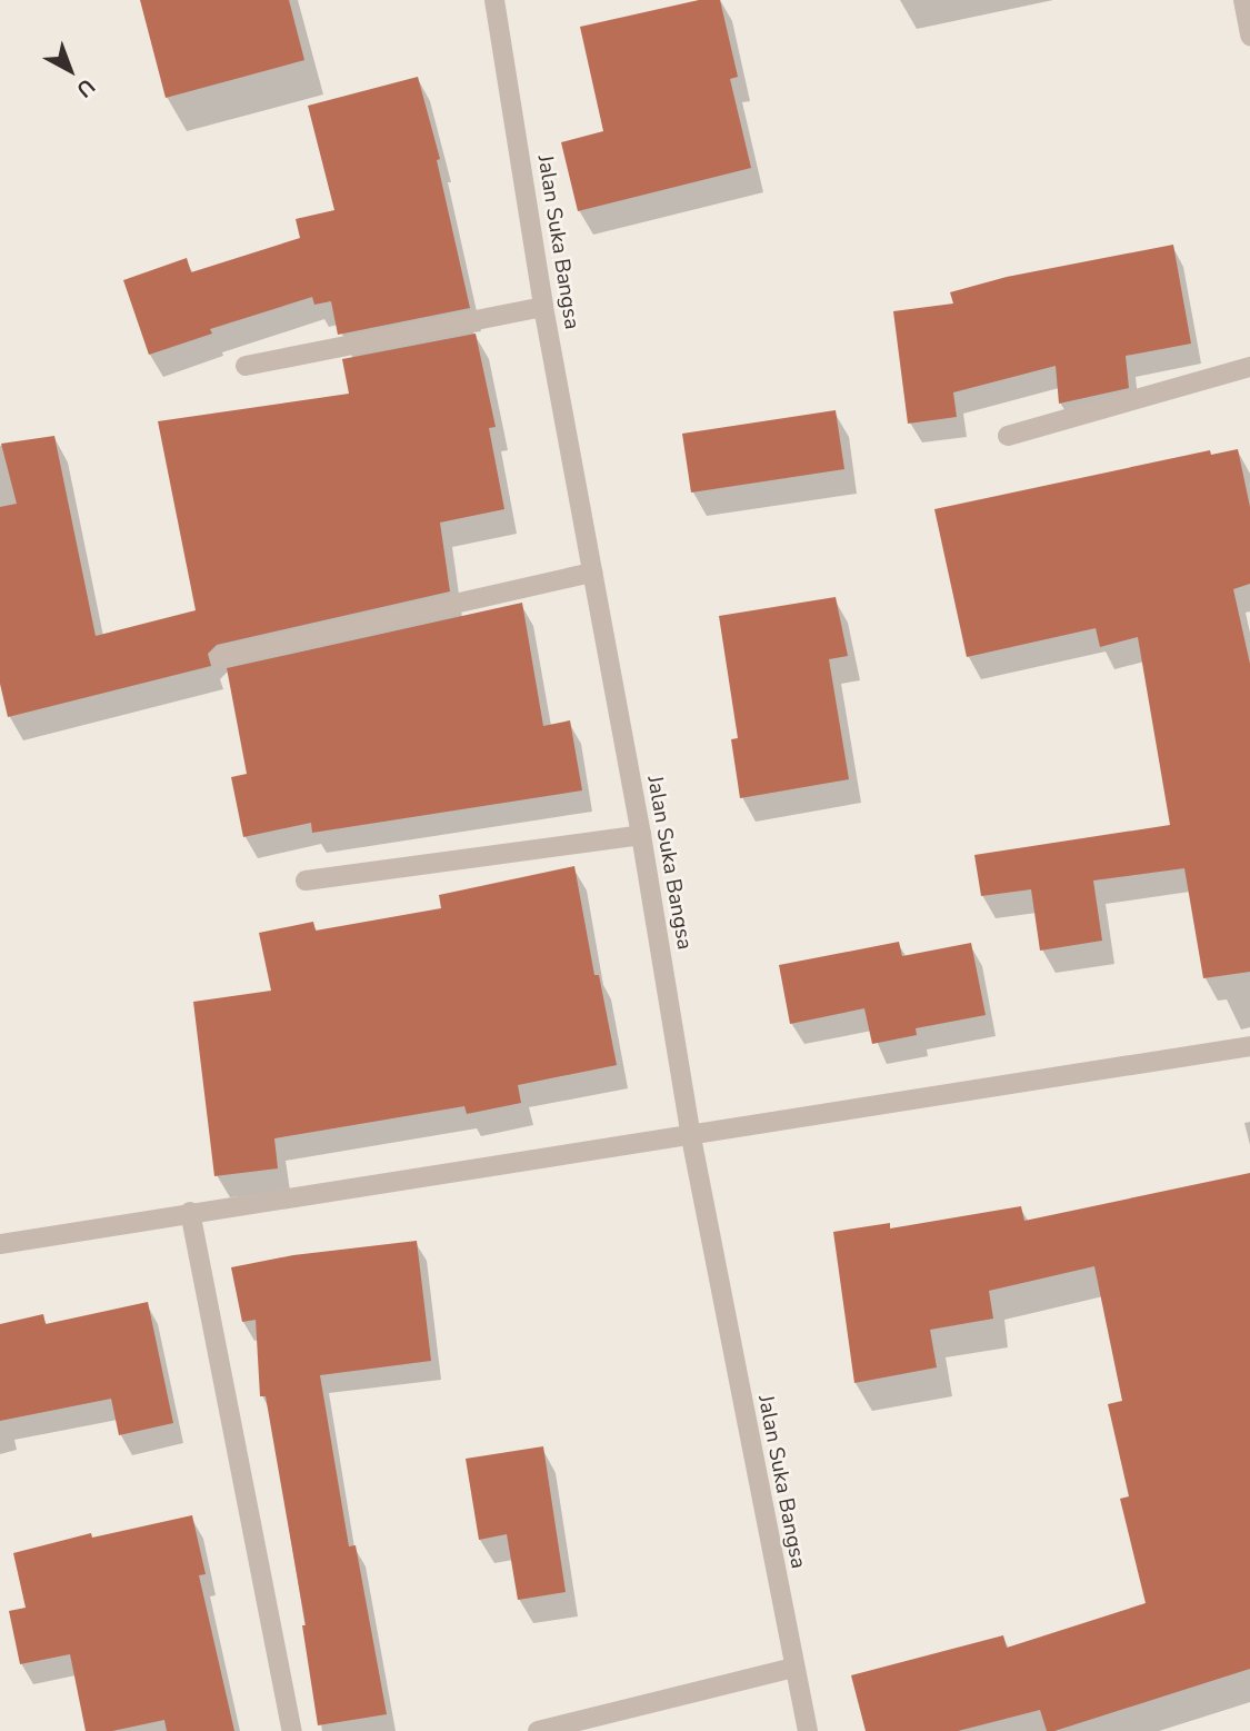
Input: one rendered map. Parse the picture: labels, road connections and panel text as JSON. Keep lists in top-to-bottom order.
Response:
{
  "streets": {
    "street": ["Jalan Suka Bangsa"]
  },
  "north": "bottom right"
}
